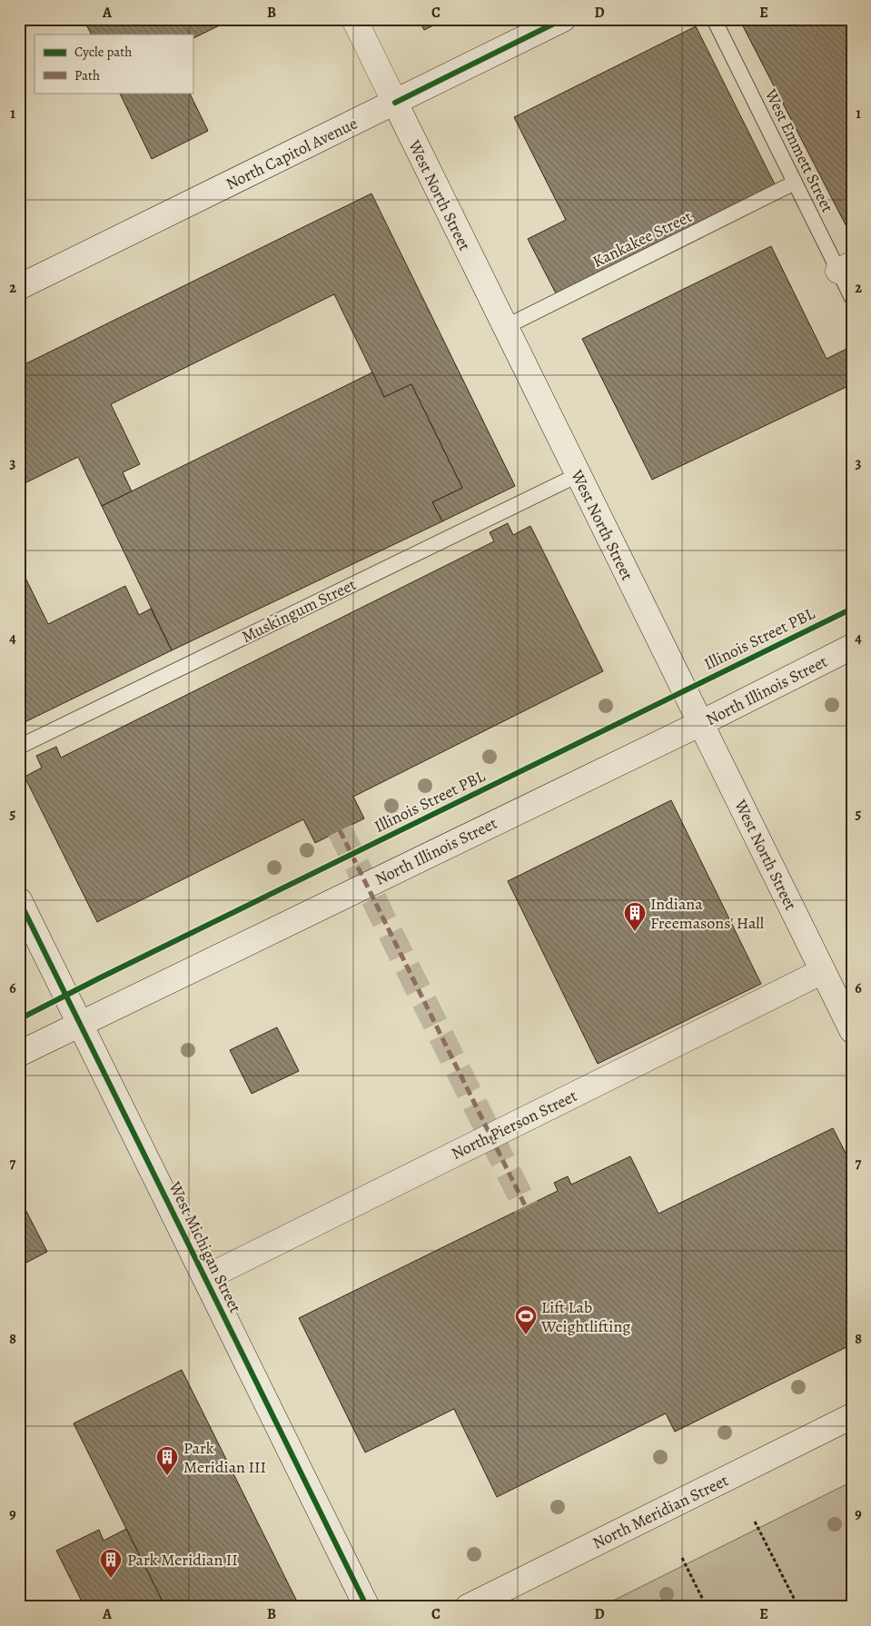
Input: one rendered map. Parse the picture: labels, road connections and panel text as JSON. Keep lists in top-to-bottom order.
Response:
{
  "streets": {
    "main road": [
      "North Capitol Avenue",
      "West North Street",
      "North Illinois Street",
      "North Pierson Street",
      "West Michigan Street",
      "North Meridian Street"
    ],
    "lane": ["West Emmett Street", "Kankakee Street", "Muskingum Street"],
    "cycle path": ["Illinois Street PBL"]
  },
  "crossings": [
    ["West Emmett Street", "Kankakee Street"],
    ["North Capitol Avenue", "West North Street"],
    ["West North Street", "Kankakee Street"],
    ["West North Street", "Muskingum Street"],
    ["West North Street", "North Illinois Street"],
    ["West North Street", "North Pierson Street"],
    ["North Illinois Street", "West Michigan Street"],
    ["North Pierson Street", "West Michigan Street"]
  ],
  "places": {
    "building": ["Indiana Freemasons' Hall", "Park Meridian III", "Park Meridian II"],
    "sports": ["Lift Lab Weightlifting"]
  },
  "legend": ["Cycle path", "Path"],
  "grid": {
    "columns": [
      "A",
      "B",
      "C",
      "D",
      "E"
    ],
    "rows": [
      "1",
      "2",
      "3",
      "4",
      "5",
      "6",
      "7",
      "8",
      "9"
    ]
  }
}
